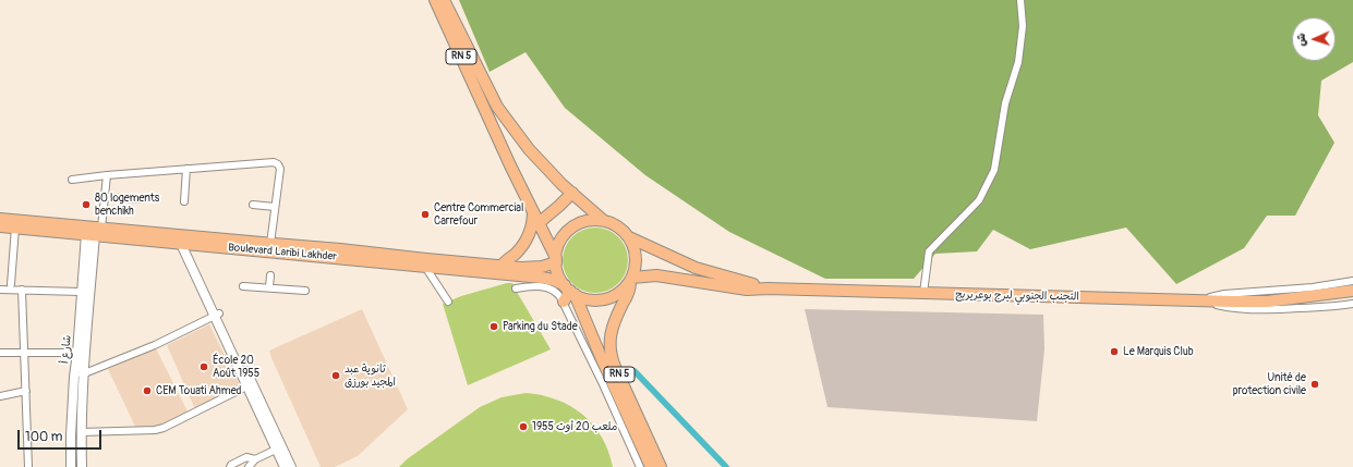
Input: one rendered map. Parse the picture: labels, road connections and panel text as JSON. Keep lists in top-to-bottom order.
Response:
{
  "streets": {
    "main road": ["RN 5", "Boulevard Laribi Lakhder", "التجنب الجنوبي لبرج بوعريريج"],
    "street": ["شارع أ"]
  },
  "crossings": [
    ["RN 5", "Boulevard Laribi Lakhder"],
    ["RN 5", "التجنب الجنوبي لبرج بوعريريج"],
    ["Boulevard Laribi Lakhder", "التجنب الجنوبي لبرج بوعريريج"],
    ["Boulevard Laribi Lakhder", "شارع أ"]
  ],
  "places": [
    "80 logements benchikh",
    "Centre Commercial Carrefour",
    "Parking du Stade",
    "Le Marquis Club",
    "École 20 Août 1955",
    "ثانوية عبد المجيد بورزق",
    "Unité de protection civile",
    "CEM Touati Ahmed",
    "ملعب 20 أوت 1955"
  ],
  "scale_bar": "100 m",
  "north": "left"
}
